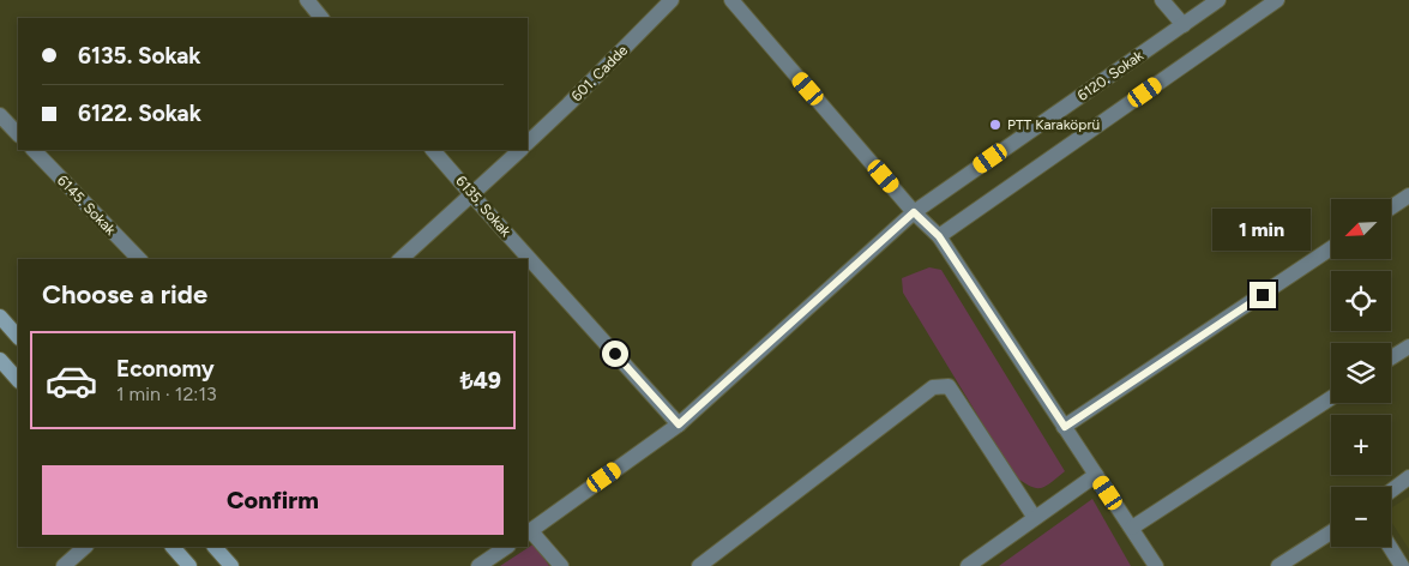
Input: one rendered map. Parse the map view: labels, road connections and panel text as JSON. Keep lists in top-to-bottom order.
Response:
{
  "streets": {
    "street": [
      "601. Cadde",
      "6120. Sokak",
      "6145. Sokak",
      "6135. Sokak"
    ]
  },
  "crossings": [
    ["6120. Sokak", "6135. Sokak"]
  ],
  "places": ["PTT Karaköprü"],
  "north": "bottom left",
  "page": {
    "banner": ["6135. Sokak", "6122. Sokak"],
    "map_buttons": ["+", "−"],
    "bubble": "1 min",
    "heading": "Choose a ride",
    "list": [
      {
        "name": "Economy",
        "note": "1 min · 12:13",
        "value": "₺49"
      }
    ],
    "buttons": "Confirm"
  }
}
